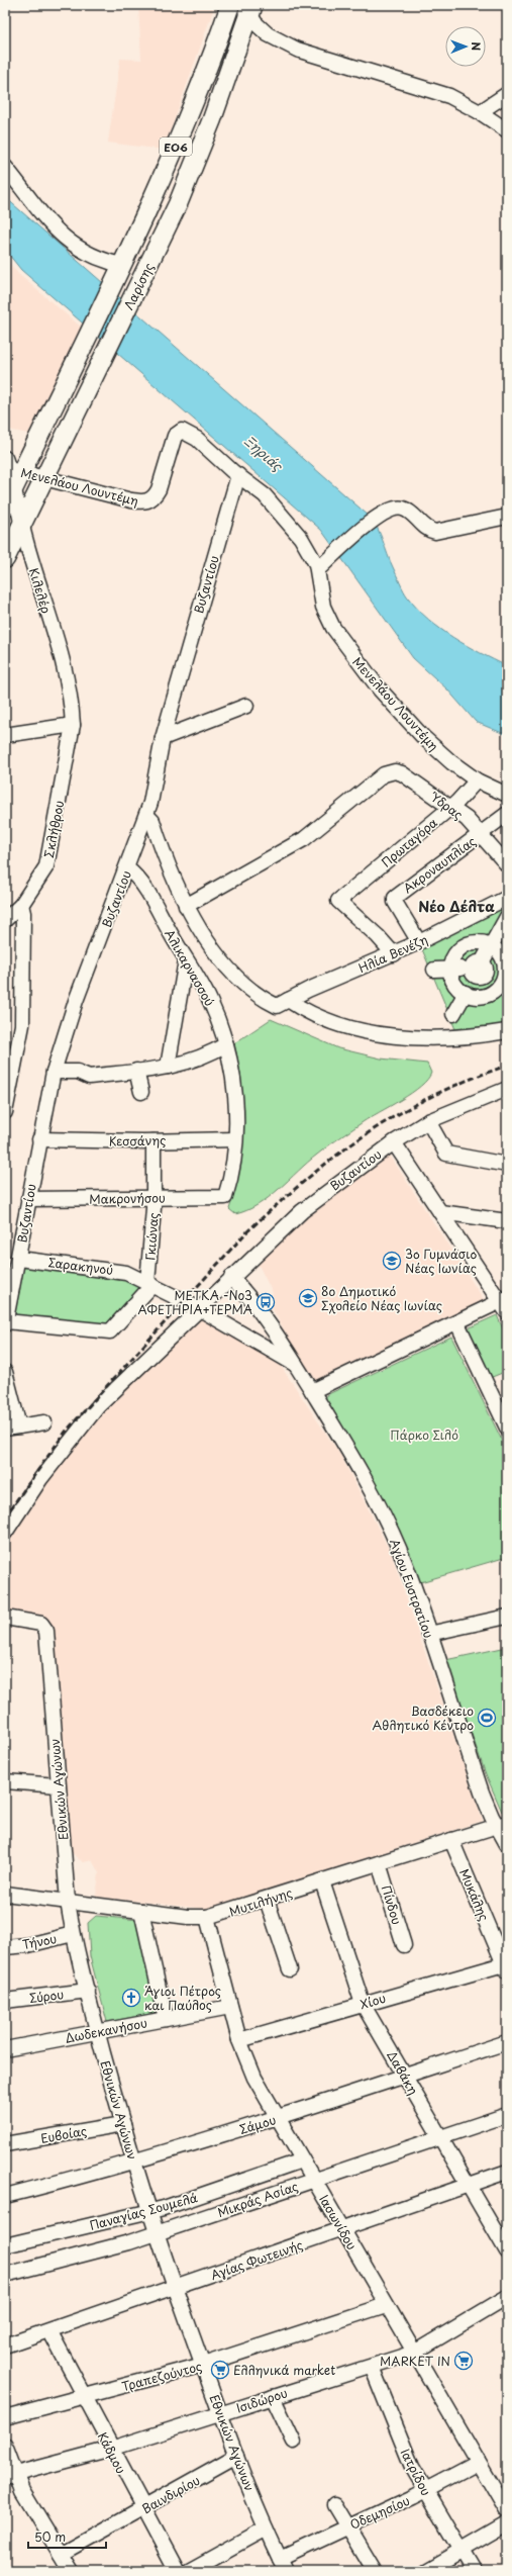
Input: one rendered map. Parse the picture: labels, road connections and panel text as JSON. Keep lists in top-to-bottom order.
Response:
{
  "streets": {
    "main road": ["ΕΟ6", "Λαρίσης"],
    "street": [
      "Μενελάου Λουντέμη",
      "Βυζαντίου",
      "Κιλελέρ",
      "Ύδρας",
      "Σκλήθρου",
      "Πρωταγόρα",
      "Ακροναυπλίας",
      "Ηλία Βενέζη",
      "Αλικαρνασσού",
      "Κεσσάνης",
      "Μακρονήσου",
      "Γκιώνας",
      "Σαρακηνού",
      "Αγίου Ευστρατίου",
      "Εθνικών Αγώνων",
      "Μυκάλης",
      "Μυτιλήνης",
      "Πίνδου",
      "Τήνου",
      "Σύρου",
      "Χίου",
      "Δωδεκανήσου",
      "Δαβάκη",
      "Σάμου",
      "Ευβοίας",
      "Μικράς Ασίας",
      "Παναγίας Σουμελά",
      "Ιασωνίδου",
      "Αγίας Φωτεινής",
      "Τραπεζούντος",
      "Ισιδώρου",
      "Κάδμου",
      "Ιατρίδου",
      "Βαινδιρίου",
      "Οδεμησίου"
    ]
  },
  "crossings": [
    ["Λαρίσης", "Μενελάου Λουντέμη"],
    ["Λαρίσης", "Κιλελέρ"],
    ["Μενελάου Λουντέμη", "Βυζαντίου"],
    ["Μενελάου Λουντέμη", "Πρωταγόρα"],
    ["Βυζαντίου", "Αλικαρνασσού"],
    ["Βυζαντίου", "Κεσσάνης"],
    ["Βυζαντίου", "Μακρονήσου"],
    ["Βυζαντίου", "Σαρακηνού"],
    ["Βυζαντίου", "Αγίου Ευστρατίου"],
    ["Κιλελέρ", "Σκλήθρου"],
    ["Ύδρας", "Πρωταγόρα"],
    ["Ύδρας", "Ακροναυπλίας"],
    ["Πρωταγόρα", "Ηλία Βενέζη"],
    ["Ακροναυπλίας", "Ηλία Βενέζη"],
    ["Αλικαρνασσού", "Κεσσάνης"],
    ["Αλικαρνασσού", "Μακρονήσου"],
    ["Κεσσάνης", "Γκιώνας"],
    ["Μακρονήσου", "Γκιώνας"],
    ["Γκιώνας", "Σαρακηνού"],
    ["Αγίου Ευστρατίου", "Μυτιλήνης"],
    ["Εθνικών Αγώνων", "Μυτιλήνης"],
    ["Εθνικών Αγώνων", "Τήνου"],
    ["Εθνικών Αγώνων", "Σύρου"],
    ["Εθνικών Αγώνων", "Δωδεκανήσου"],
    ["Εθνικών Αγώνων", "Σάμου"],
    ["Εθνικών Αγώνων", "Ευβοίας"],
    ["Εθνικών Αγώνων", "Μικράς Ασίας"],
    ["Εθνικών Αγώνων", "Παναγίας Σουμελά"],
    ["Εθνικών Αγώνων", "Αγίας Φωτεινής"],
    ["Εθνικών Αγώνων", "Τραπεζούντος"],
    ["Εθνικών Αγώνων", "Ισιδώρου"],
    ["Εθνικών Αγώνων", "Βαινδιρίου"],
    ["Εθνικών Αγώνων", "Οδεμησίου"],
    ["Μυκάλης", "Μυτιλήνης"],
    ["Μυκάλης", "Χίου"],
    ["Μυτιλήνης", "Πίνδου"],
    ["Μυτιλήνης", "Δαβάκη"],
    ["Μυτιλήνης", "Ιασωνίδου"],
    ["Χίου", "Δαβάκη"],
    ["Χίου", "Ιασωνίδου"],
    ["Δωδεκανήσου", "Ιασωνίδου"],
    ["Δαβάκη", "Σάμου"],
    ["Δαβάκη", "Μικράς Ασίας"],
    ["Δαβάκη", "Αγίας Φωτεινής"],
    ["Σάμου", "Ιασωνίδου"],
    ["Μικράς Ασίας", "Ιασωνίδου"],
    ["Παναγίας Σουμελά", "Ιασωνίδου"],
    ["Ιασωνίδου", "Αγίας Φωτεινής"],
    ["Ιασωνίδου", "Τραπεζούντος"],
    ["Ιασωνίδου", "Ισιδώρου"],
    ["Ιασωνίδου", "Οδεμησίου"],
    ["Αγίας Φωτεινής", "Κάδμου"],
    ["Τραπεζούντος", "Κάδμου"],
    ["Ισιδώρου", "Κάδμου"],
    ["Ισιδώρου", "Ιατρίδου"],
    ["Κάδμου", "Βαινδιρίου"],
    ["Ιατρίδου", "Οδεμησίου"]
  ],
  "districts": ["Νέο Δέλτα"],
  "water": ["Ξηριάς"],
  "parks": ["Πάρκο Σιλό"],
  "places": {
    "school or university": ["3ο Γυμνάσιο Νέας Ιωνίας", "8ο Δημοτικό Σχολείο Νέας Ιωνίας"],
    "bus stop": ["ΜΕΤΚΑ -Νο3 ΑΦΕΤΗΡΙΑ+ΤΕΡΜΑ"],
    "sports": ["Βασδέκειο Αθλητικό Κέντρο"],
    "church": ["Άγιοι Πέτρος και Παύλος"],
    "supermarket": ["MARKET IN", "Ελληνικά market"]
  },
  "scale_bar": "50 m",
  "north": "right"
}
